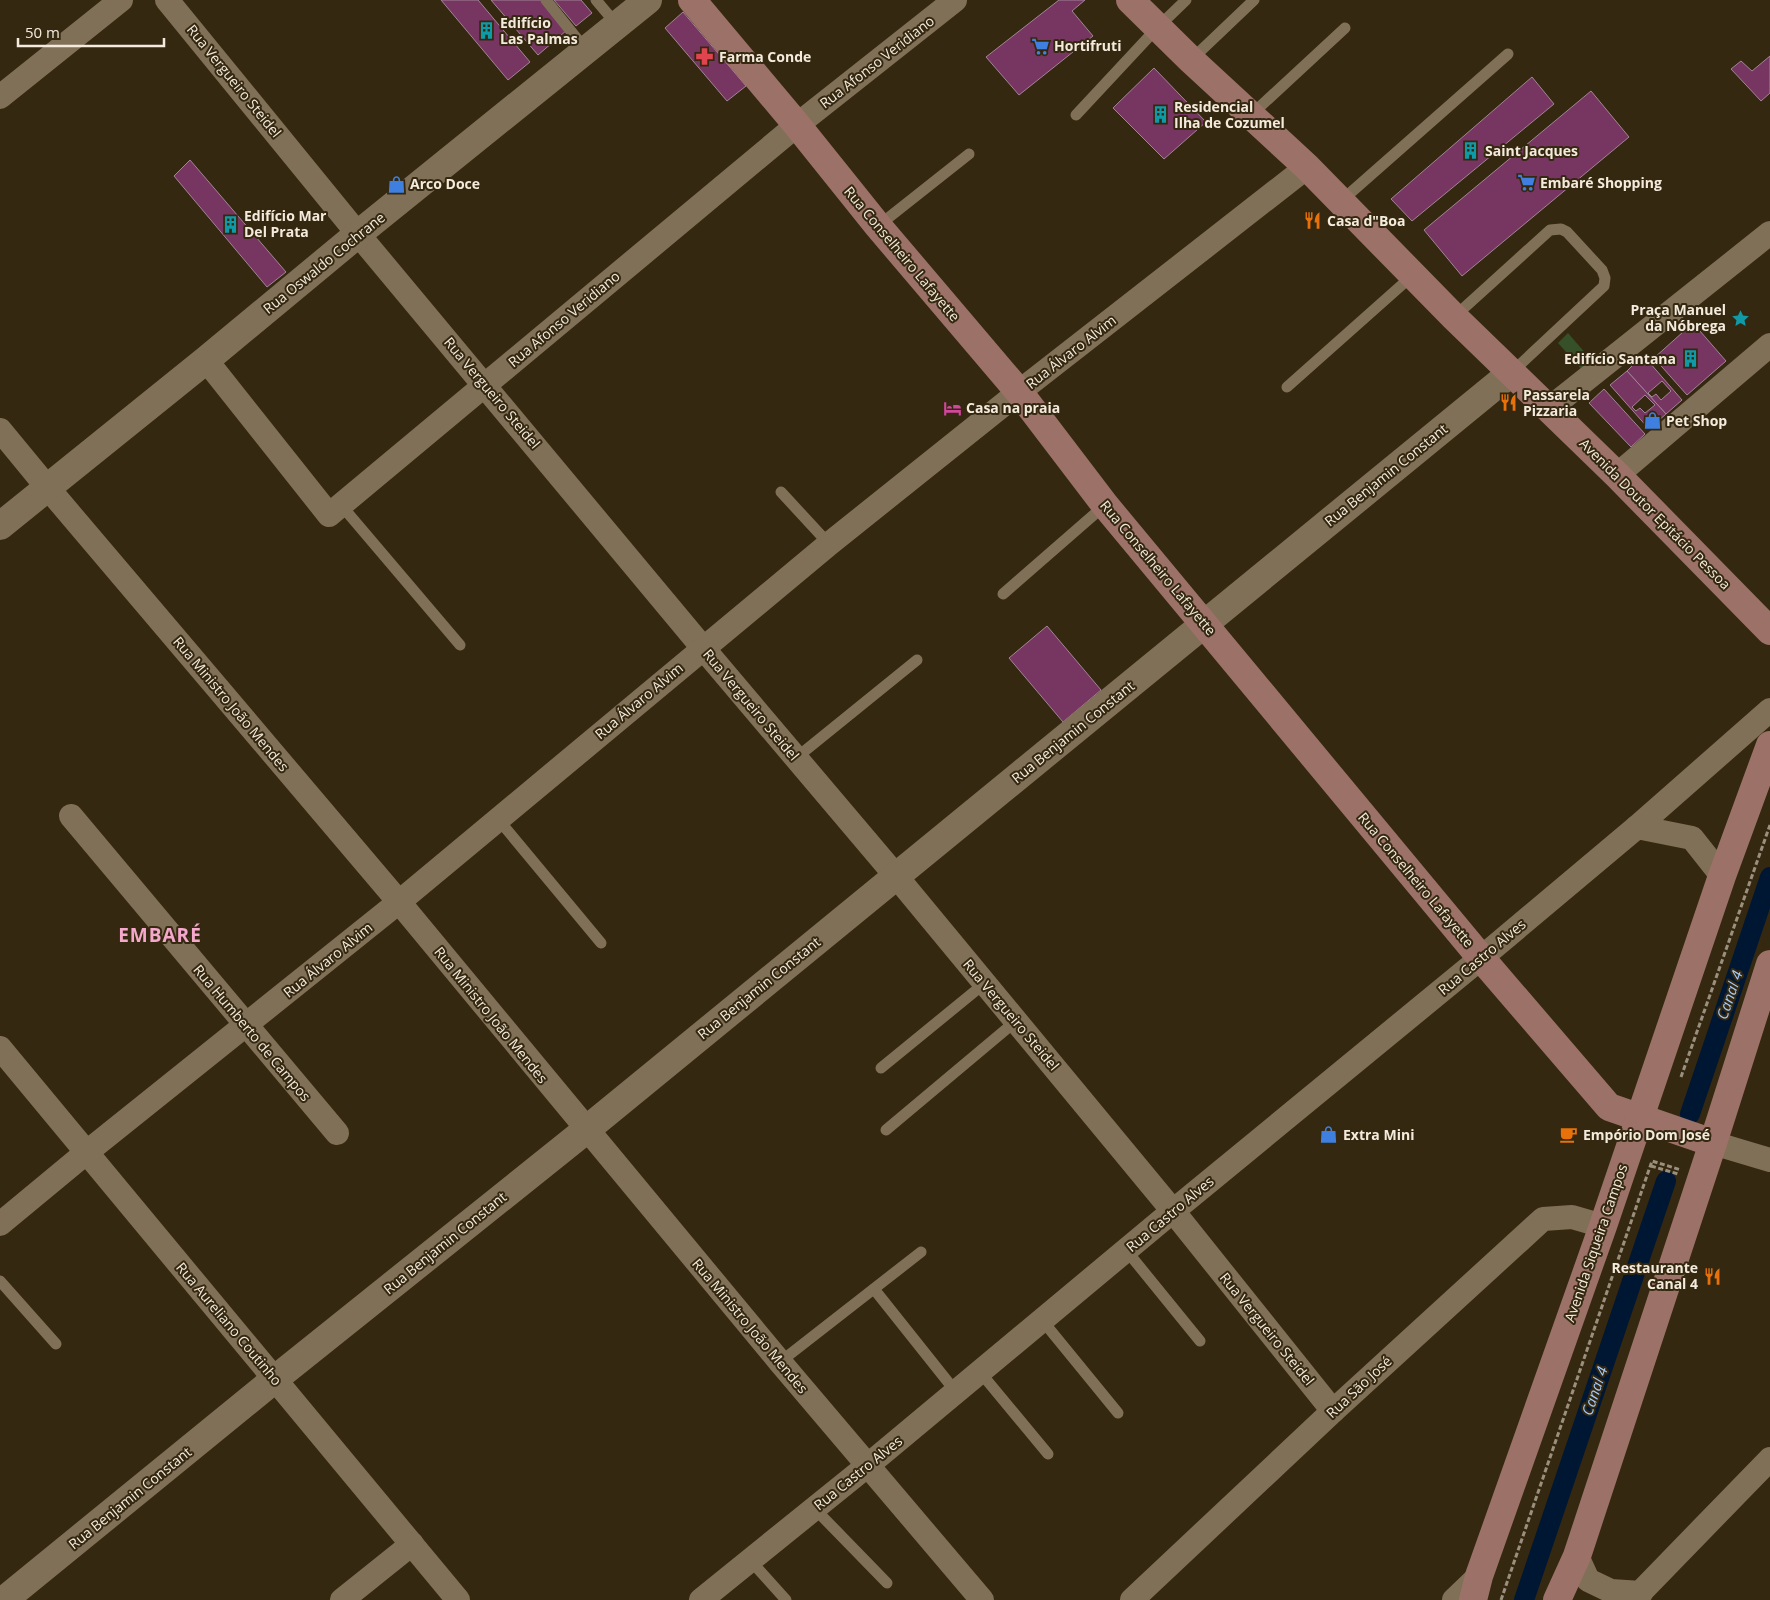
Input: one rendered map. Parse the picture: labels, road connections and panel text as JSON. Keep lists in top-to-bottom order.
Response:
{
  "streets": {
    "main road": ["Rua Conselheiro Lafayette", "Avenida Doutor Epitácio Pessoa", "Avenida Siqueira Campos"],
    "street": [
      "Rua Afonso Veridiano",
      "Rua Vergueiro Steidel",
      "Rua Oswaldo Cochrane",
      "Rua Álvaro Alvim",
      "Rua Benjamin Constant",
      "Rua Ministro João Mendes",
      "Rua Castro Alves",
      "Rua Humberto de Campos",
      "Rua Aureliano Coutinho",
      "Rua São José"
    ]
  },
  "crossings": [
    ["Rua Afonso Veridiano", "Rua Vergueiro Steidel"],
    ["Rua Afonso Veridiano", "Rua Conselheiro Lafayette"],
    ["Rua Vergueiro Steidel", "Rua Oswaldo Cochrane"],
    ["Rua Vergueiro Steidel", "Rua Álvaro Alvim"],
    ["Rua Vergueiro Steidel", "Rua Benjamin Constant"],
    ["Rua Vergueiro Steidel", "Rua Castro Alves"],
    ["Rua Vergueiro Steidel", "Rua São José"],
    ["Rua Conselheiro Lafayette", "Rua Álvaro Alvim"],
    ["Rua Conselheiro Lafayette", "Rua Benjamin Constant"],
    ["Rua Conselheiro Lafayette", "Rua Castro Alves"],
    ["Rua Conselheiro Lafayette", "Avenida Siqueira Campos"],
    ["Rua Oswaldo Cochrane", "Rua Ministro João Mendes"],
    ["Rua Álvaro Alvim", "Avenida Doutor Epitácio Pessoa"],
    ["Rua Álvaro Alvim", "Rua Ministro João Mendes"],
    ["Rua Álvaro Alvim", "Rua Humberto de Campos"],
    ["Rua Álvaro Alvim", "Rua Aureliano Coutinho"],
    ["Rua Benjamin Constant", "Avenida Doutor Epitácio Pessoa"],
    ["Rua Benjamin Constant", "Rua Ministro João Mendes"],
    ["Rua Benjamin Constant", "Rua Aureliano Coutinho"],
    ["Rua Ministro João Mendes", "Rua Castro Alves"],
    ["Avenida Siqueira Campos", "Rua São José"]
  ],
  "districts": ["EMBARÉ"],
  "water": ["Canal 4"],
  "places": {
    "building": [
      "Edifício Las Palmas",
      "Residencial Ilha de Cozumel",
      "Saint Jacques",
      "Edifício Mar Del Prata",
      "Edifício Santana"
    ],
    "supermarket": ["Hortifruti", "Embaré Shopping"],
    "pharmacy": ["Farma Conde"],
    "shop": ["Arco Doce", "Pet Shop", "Extra Mini"],
    "restaurant": ["Casa d\"Boa", "Passarela Pizzaria", "Restaurante Canal 4"],
    "place": ["Praça Manuel da Nóbrega"],
    "hotel": ["Casa na praia"],
    "cafe": ["Empório Dom José"]
  },
  "scale_bar": "50 m"
}
